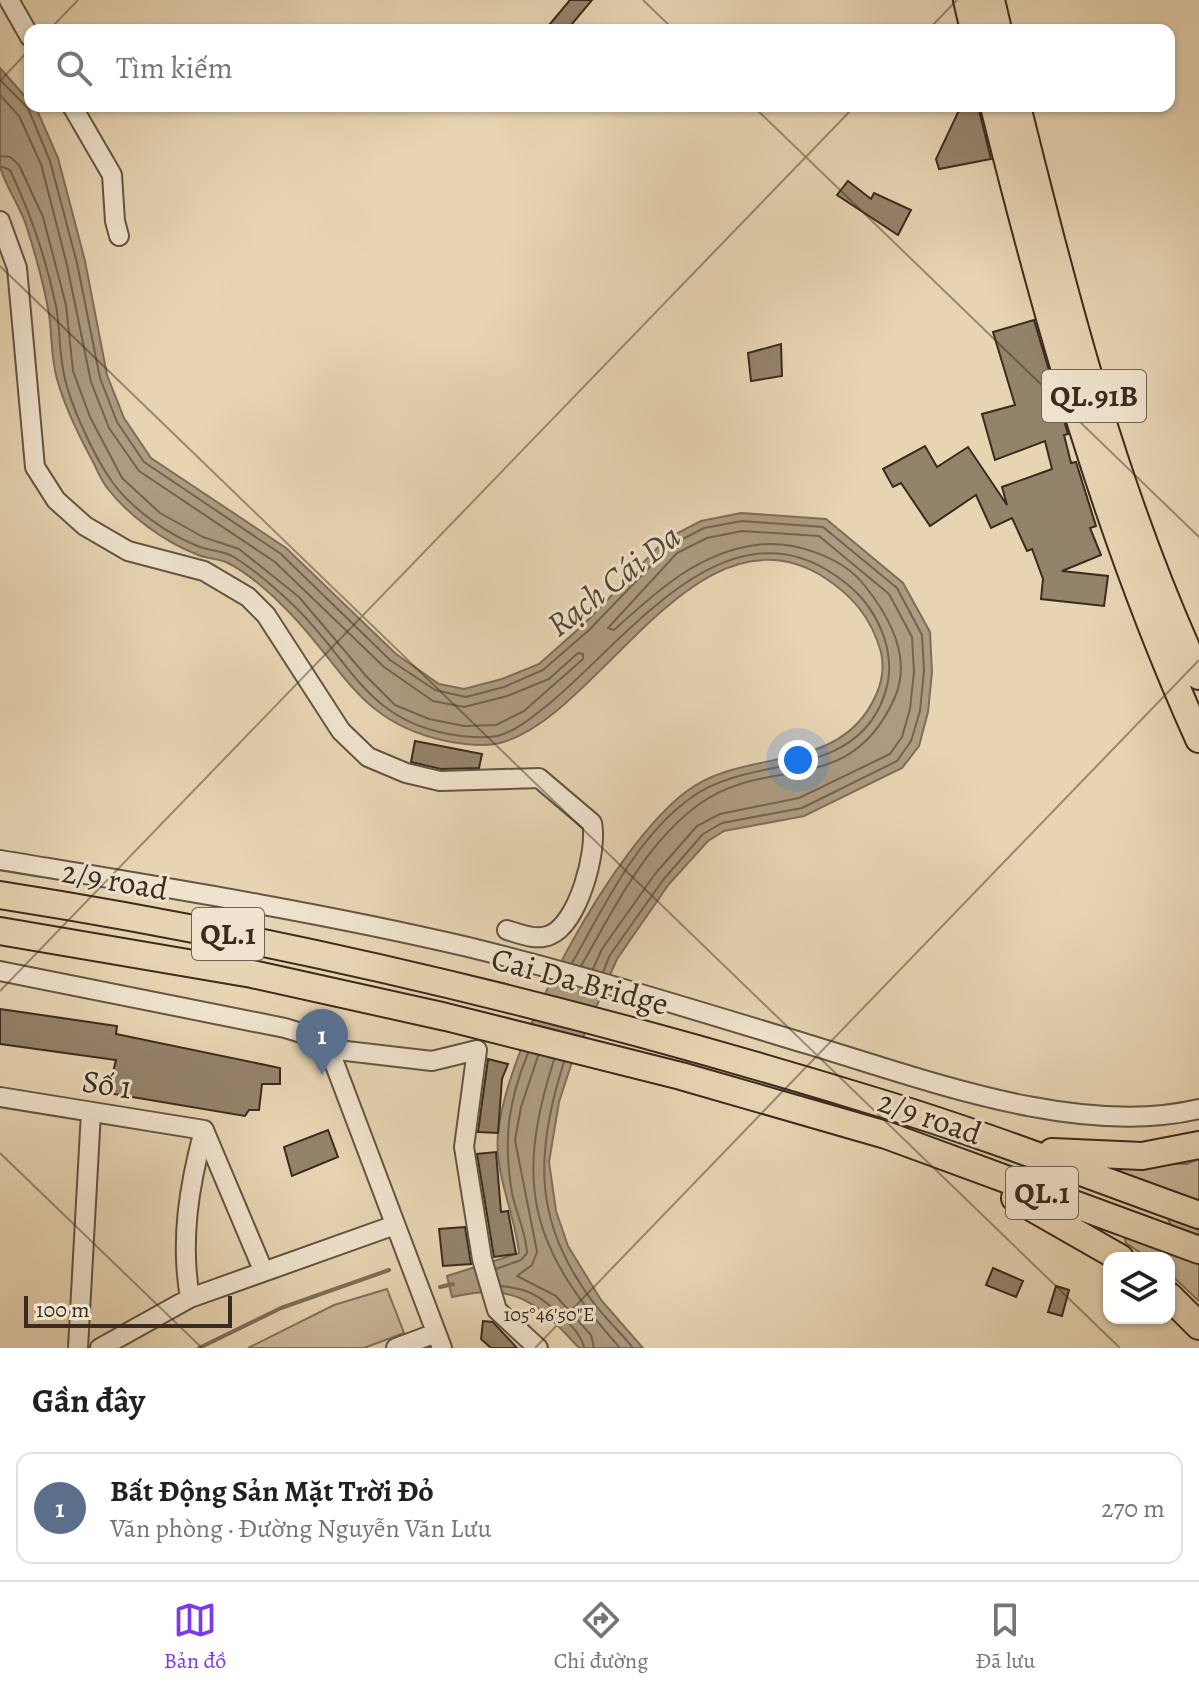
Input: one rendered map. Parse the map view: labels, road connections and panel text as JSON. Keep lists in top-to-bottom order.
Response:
{
  "streets": {
    "highway": [
      "QL.91B",
      "2/9 road",
      "QL.1",
      "Cai Da Bridge"
    ],
    "street": ["Số 1"]
  },
  "crossings": [
    ["2/9 road", "Cai Da Bridge"]
  ],
  "water": ["Rạch Cái Da"],
  "scale_bar": "100 m",
  "page": {
    "search": "Tìm kiếm",
    "pins": "1",
    "scale": "100 m",
    "heading": "Gần đây",
    "list": [
      {
        "mark": "1",
        "name": "Bất Động Sản Mặt Trời Đỏ",
        "note": "Văn phòng · Đường Nguyễn Văn Lưu",
        "value": "270 m"
      }
    ],
    "nav": ["Bản đồ", "Chỉ đường", "Đã lưu"]
  },
  "coordinates": ["105°46'50\"E"]
}
